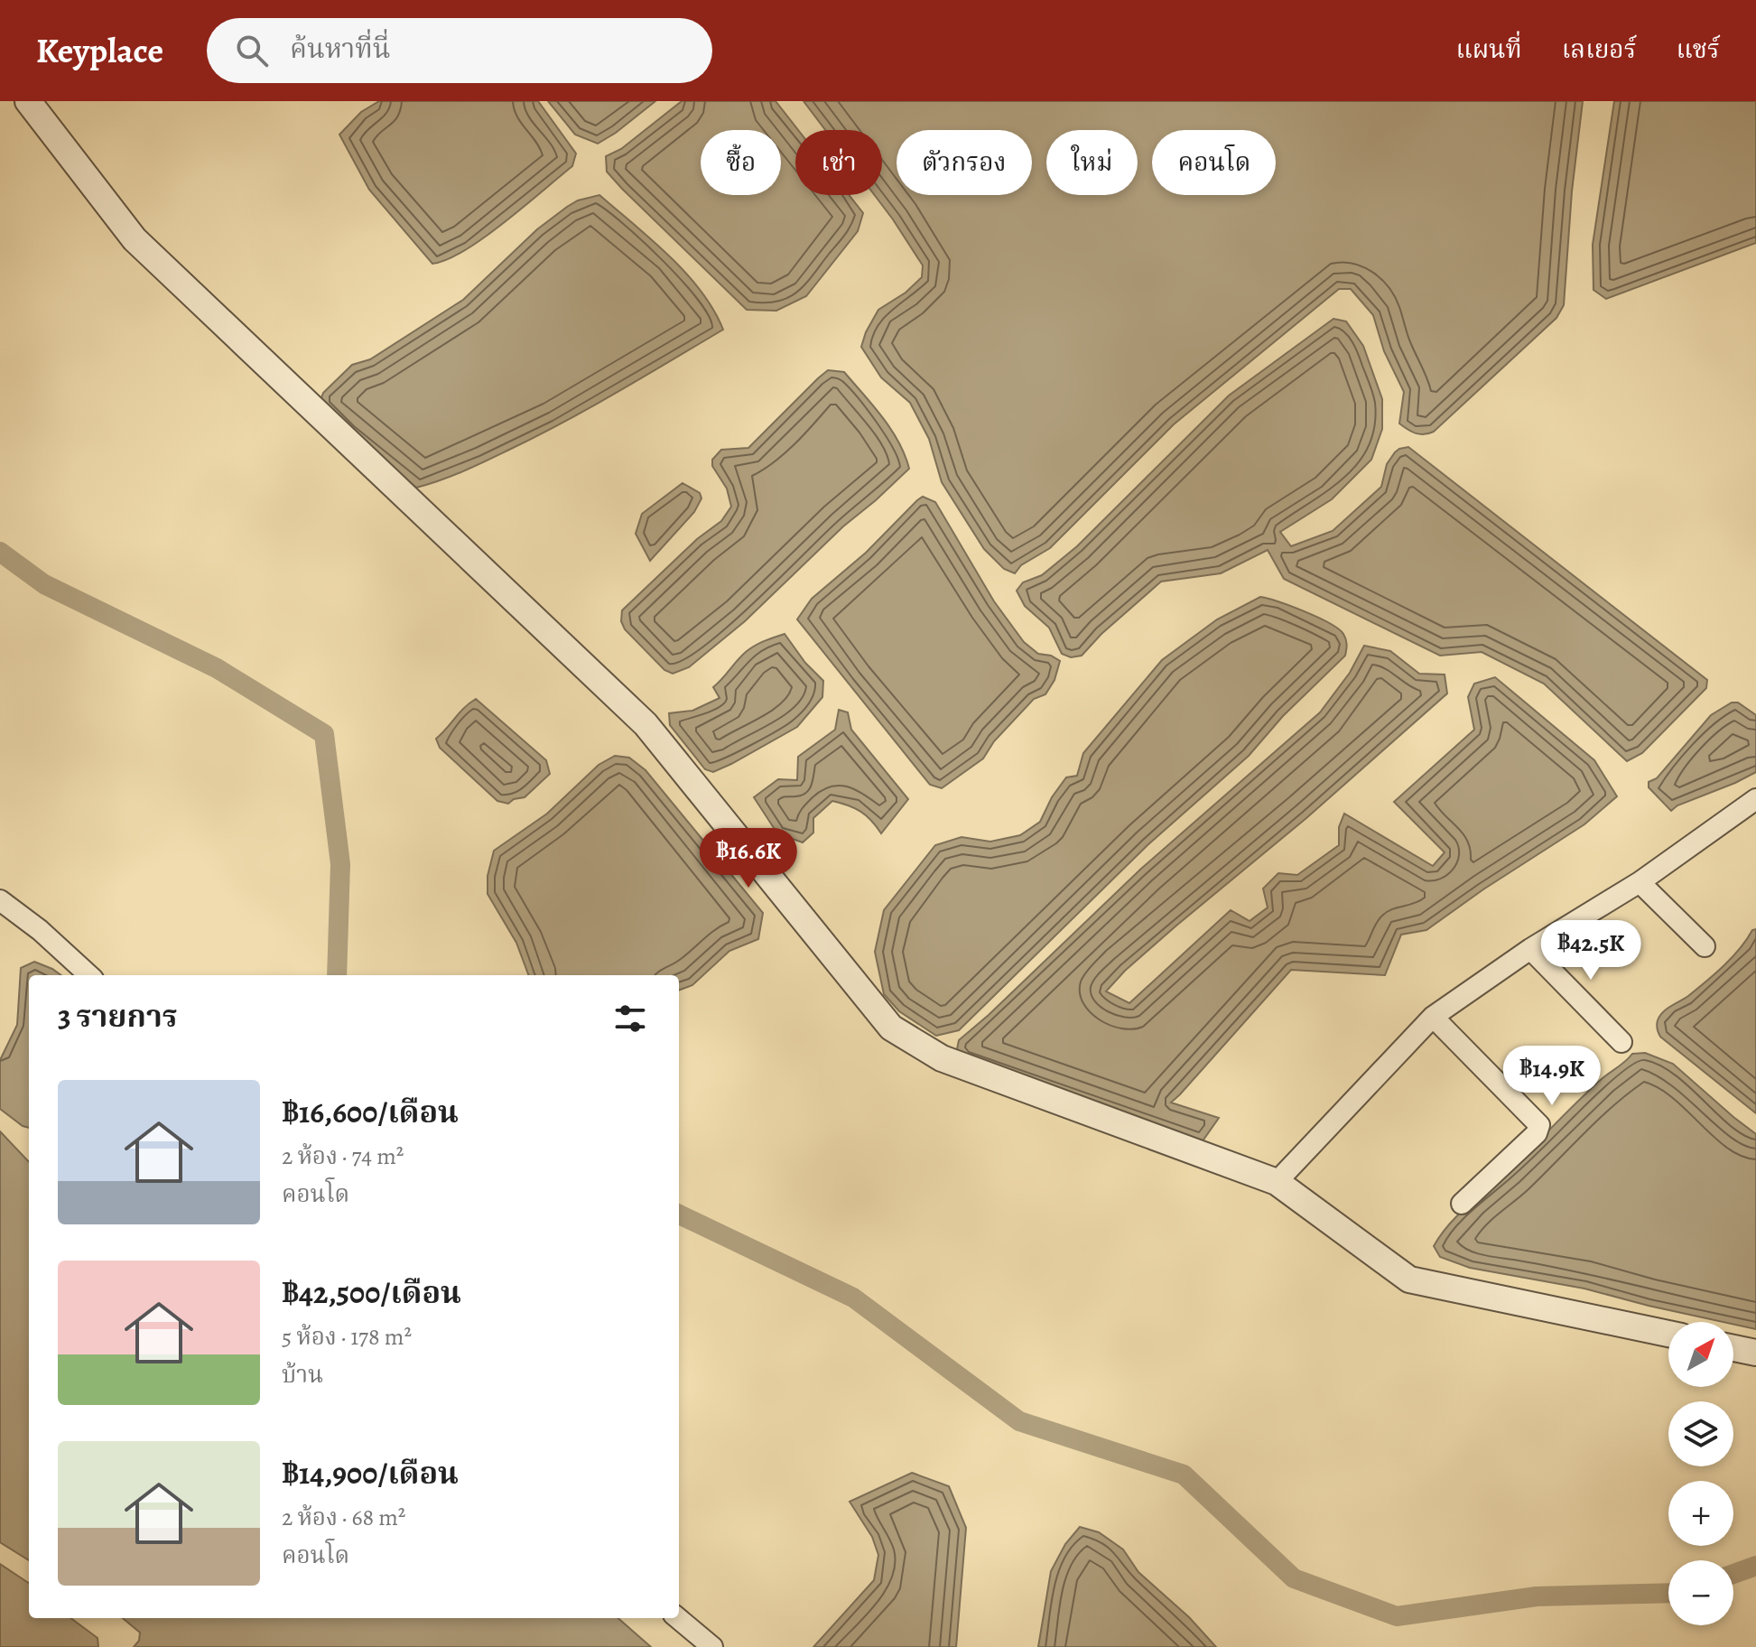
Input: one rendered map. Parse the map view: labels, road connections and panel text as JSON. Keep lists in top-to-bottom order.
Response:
{
  "north": "top right",
  "page": {
    "header": "Keyplace",
    "search": "ค้นหาที่นี่",
    "nav": ["แผนที่", "เลเยอร์", "แชร์"],
    "chip": [
      "ซื้อ",
      "เช่า",
      "ตัวกรอง",
      "ใหม่",
      "คอนโด"
    ],
    "price": ["฿16.6K", "฿42.5K", "฿14.9K"],
    "heading": "3 รายการ",
    "list": [
      {
        "name": "฿16,600/เดือน",
        "note": "2 ห้อง · 74 m² · คอนโด"
      },
      {
        "name": "฿42,500/เดือน",
        "note": "5 ห้อง · 178 m² · บ้าน"
      },
      {
        "name": "฿14,900/เดือน",
        "note": "2 ห้อง · 68 m² · คอนโด"
      }
    ],
    "map_buttons": ["+", "−"]
  }
}
